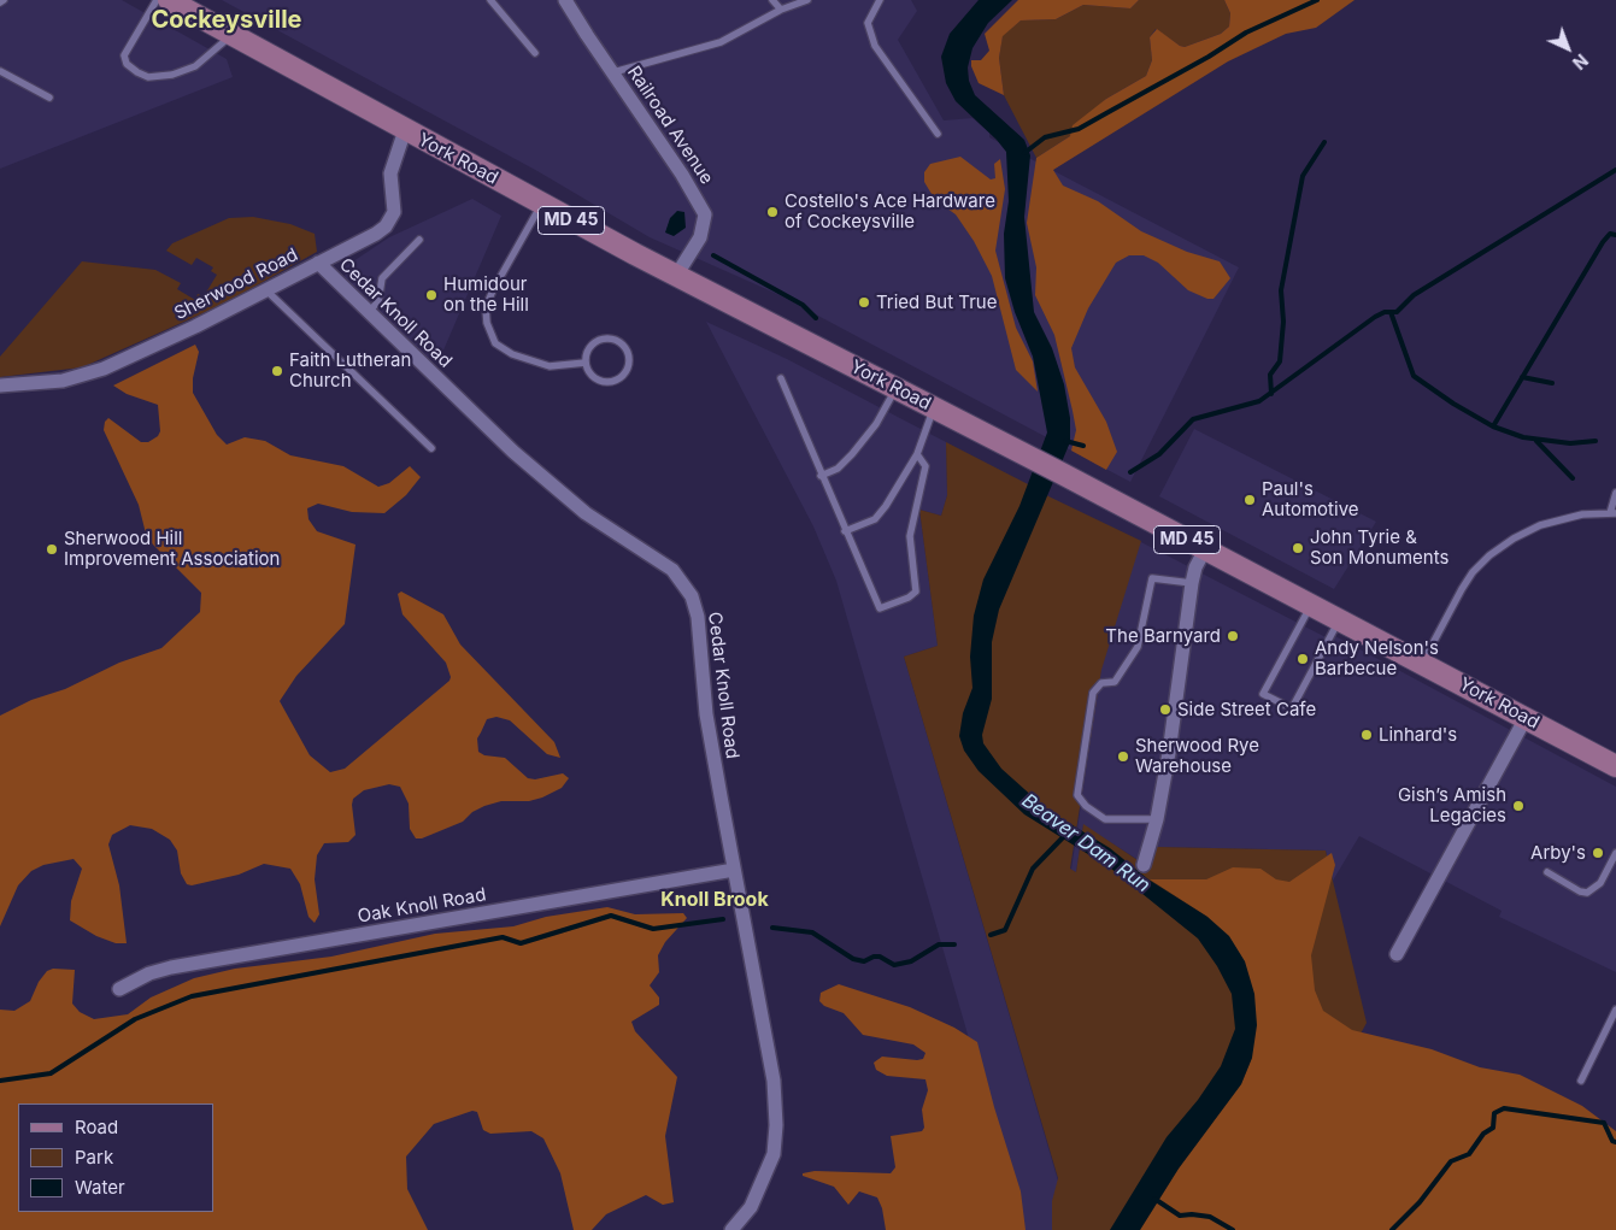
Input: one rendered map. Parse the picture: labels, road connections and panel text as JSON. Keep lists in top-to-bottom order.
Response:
{
  "streets": {
    "main road": ["York Road", "MD 45"],
    "street": [
      "Railroad Avenue",
      "Sherwood Road",
      "Cedar Knoll Road",
      "Oak Knoll Road"
    ]
  },
  "crossings": [
    ["Railroad Avenue", "York Road"],
    ["York Road", "Sherwood Road"],
    ["Sherwood Road", "Cedar Knoll Road"],
    ["Cedar Knoll Road", "Oak Knoll Road"]
  ],
  "districts": ["Cockeysville", "Knoll Brook"],
  "water": ["Beaver Dam Run"],
  "places": [
    "Costello's Ace Hardware of Cockeysville",
    "Humidour on the Hill",
    "Tried But True",
    "Faith Lutheran Church",
    "Paul's Automotive",
    "John Tyrie & Son Monuments",
    "Sherwood Hill Improvement Association",
    "The Barnyard",
    "Andy Nelson's Barbecue",
    "Side Street Cafe",
    "Linhard's",
    "Sherwood Rye Warehouse",
    "Gish’s Amish Legacies",
    "Arby's"
  ],
  "legend": ["Road", "Park", "Water"],
  "north": "bottom right"
}
